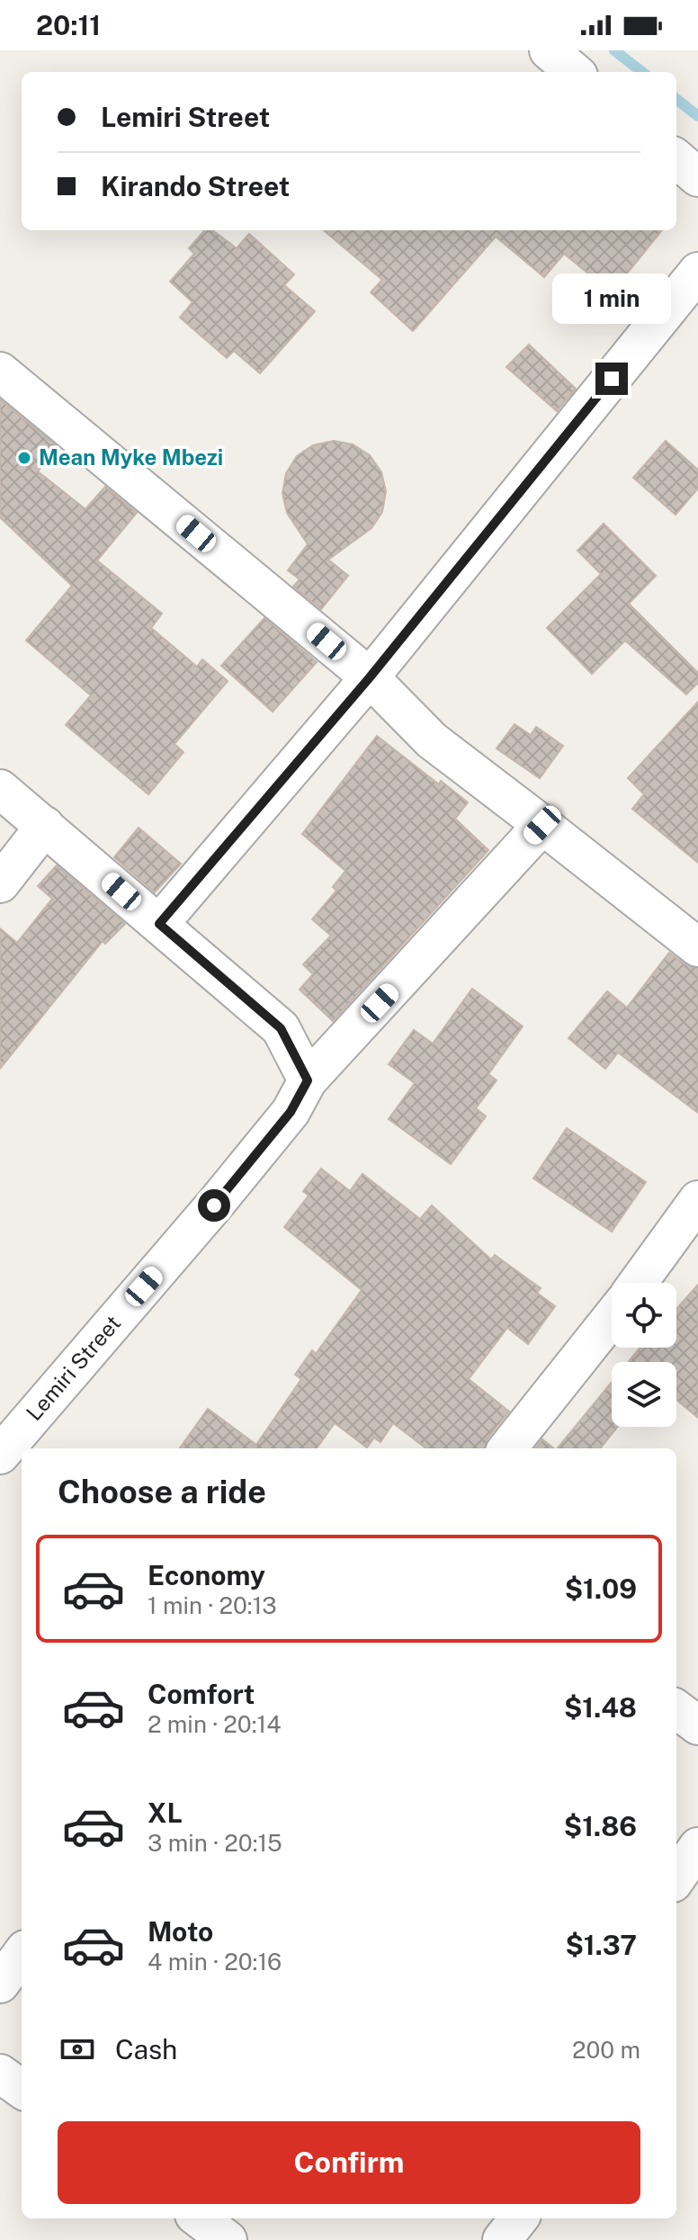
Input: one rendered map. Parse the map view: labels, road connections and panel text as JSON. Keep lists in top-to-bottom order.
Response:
{
  "streets": {
    "street": ["Lemiri Street"]
  },
  "places": ["Mean Myke Mbezi"],
  "page": {
    "status": "20:11",
    "banner": ["Lemiri Street", "Kirando Street"],
    "bubble": "1 min",
    "heading": "Choose a ride",
    "list": [
      {
        "name": "Economy",
        "note": "1 min · 20:13",
        "value": "$1.09"
      },
      {
        "name": "Comfort",
        "note": "2 min · 20:14",
        "value": "$1.48"
      },
      {
        "name": "XL",
        "note": "3 min · 20:15",
        "value": "$1.86"
      },
      {
        "name": "Moto",
        "note": "4 min · 20:16",
        "value": "$1.37"
      }
    ],
    "pay": ["Cash", "200 m"],
    "buttons": "Confirm"
  }
}
